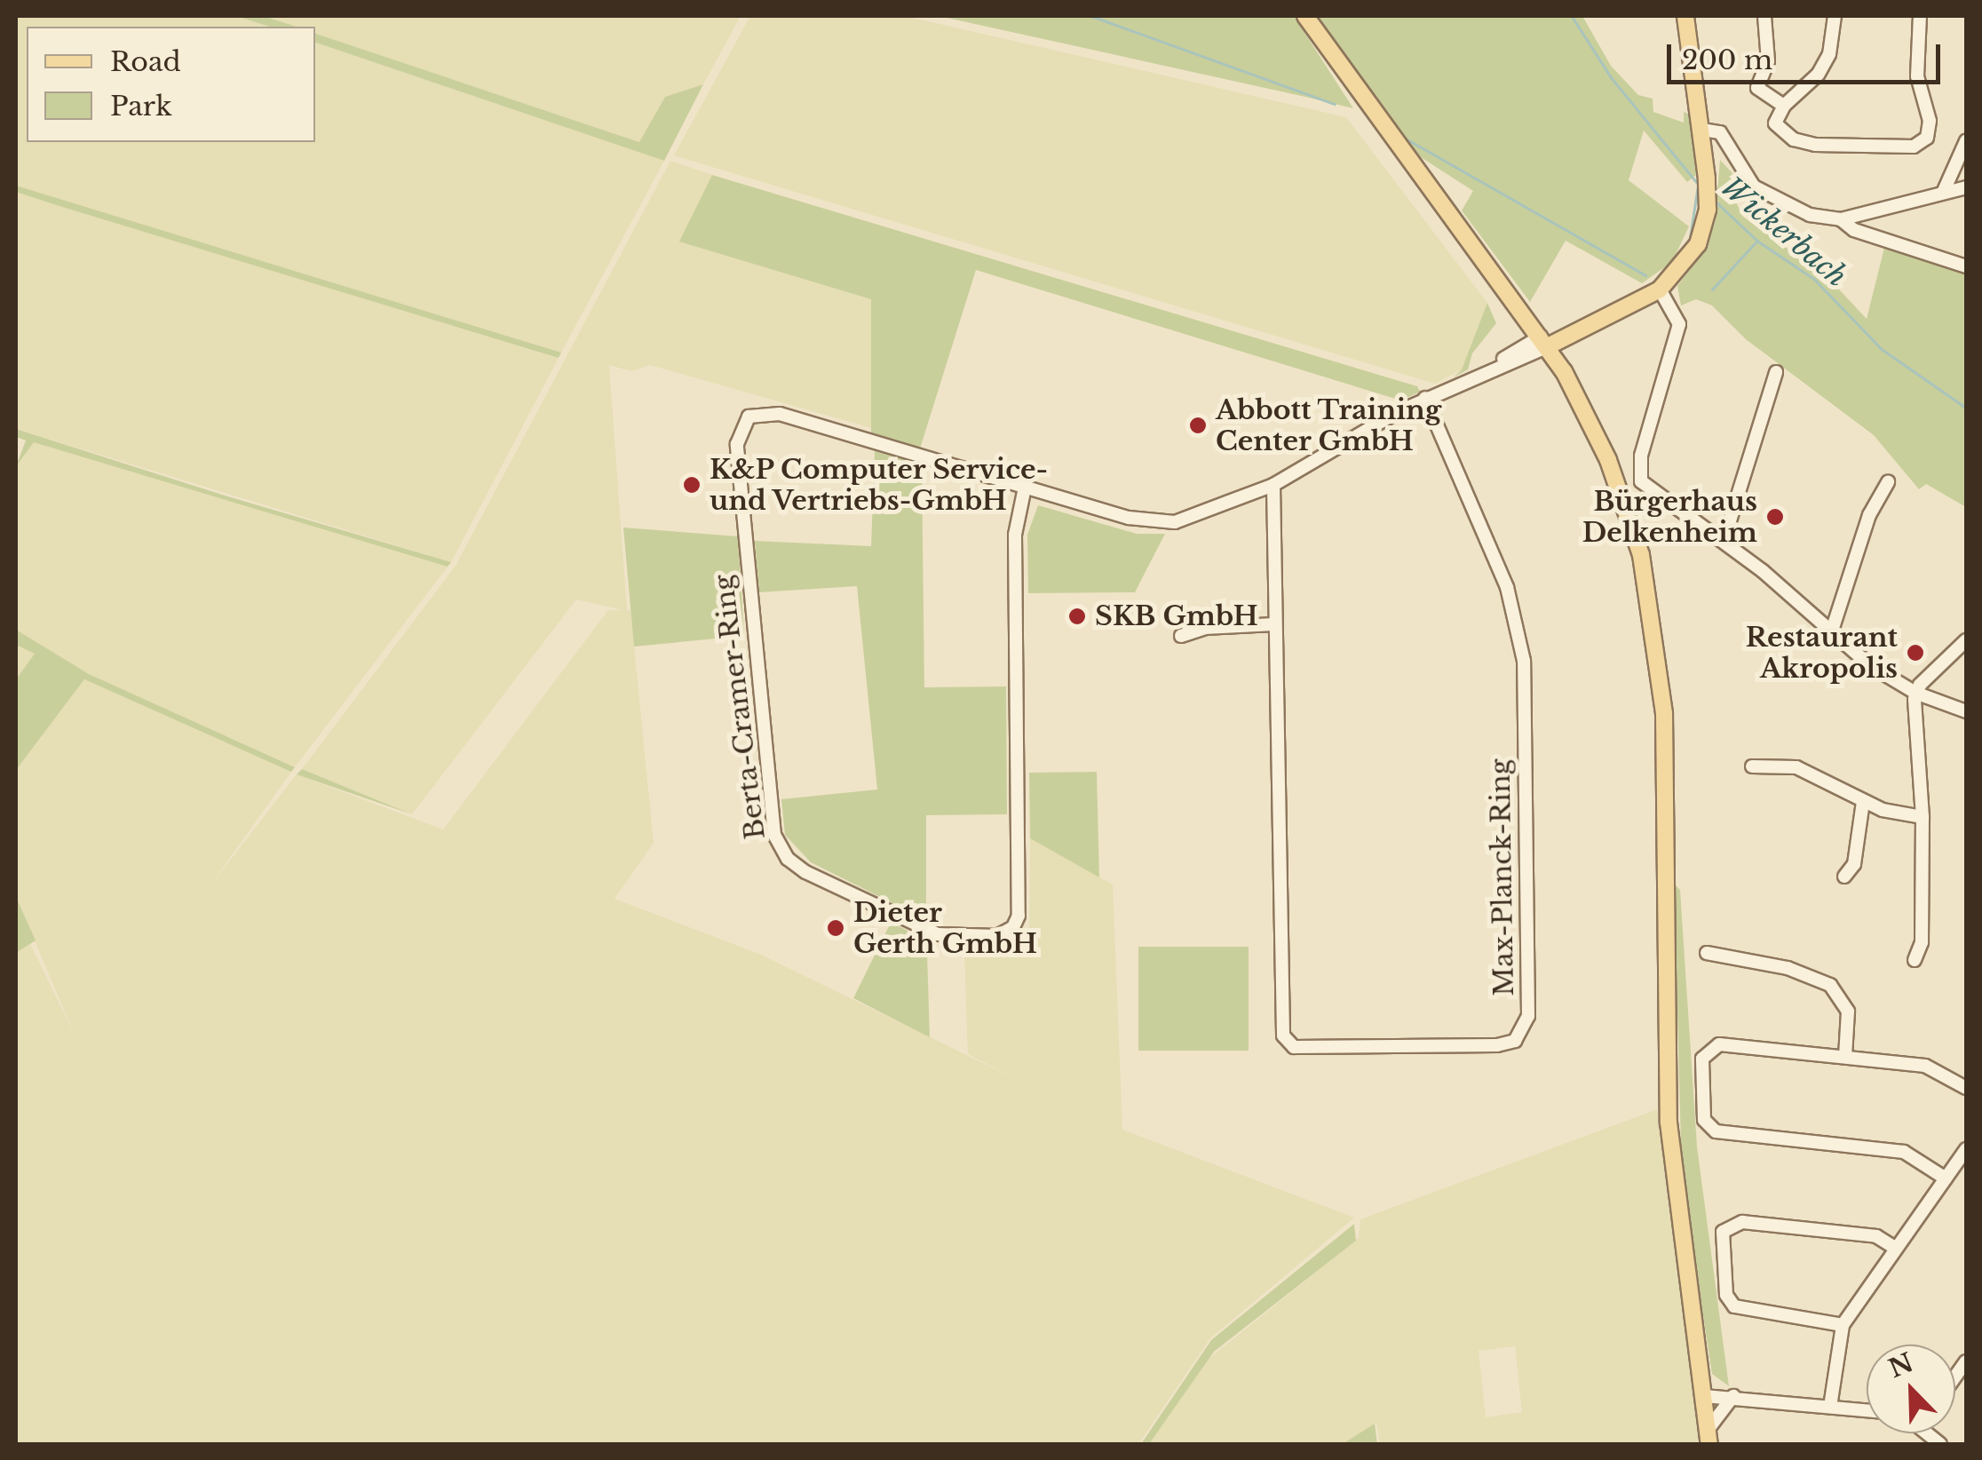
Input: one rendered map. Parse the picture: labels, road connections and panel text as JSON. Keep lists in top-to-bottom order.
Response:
{
  "streets": {
    "street": ["Berta-Cramer-Ring", "Max-Planck-Ring"]
  },
  "crossings": [
    ["Berta-Cramer-Ring", "Max-Planck-Ring"]
  ],
  "water": ["Wickerbach"],
  "places": [
    "Abbott Training Center GmbH",
    "K&P Computer Service- und Vertriebs-GmbH",
    "Bürgerhaus Delkenheim",
    "SKB GmbH",
    "Restaurant Akropolis",
    "Dieter Gerth GmbH"
  ],
  "legend": ["Road", "Park"],
  "scale_bar": "200 m",
  "north": "top left"
}
